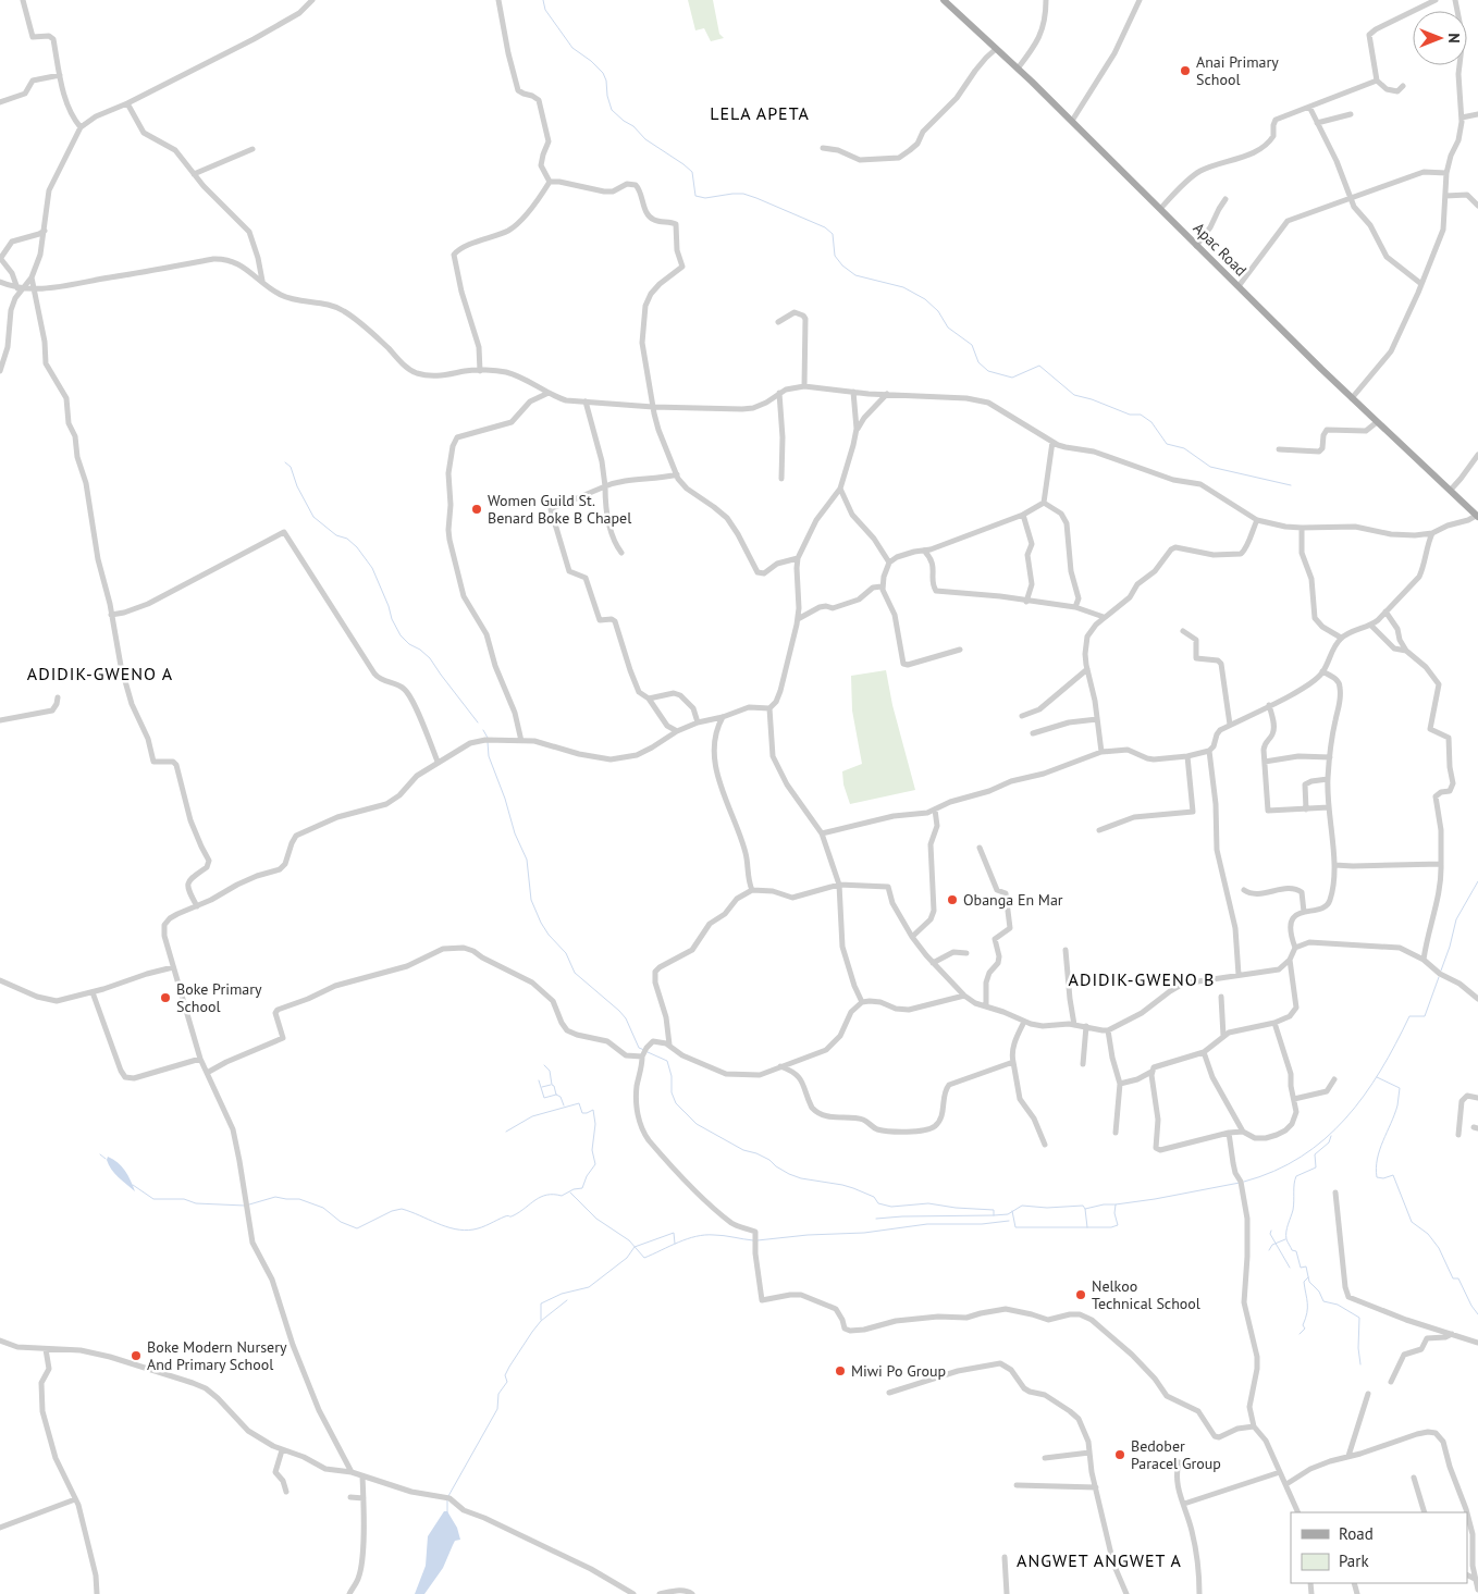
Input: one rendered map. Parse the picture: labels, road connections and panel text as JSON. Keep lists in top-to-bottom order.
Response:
{
  "streets": {
    "main road": ["Apac Road"]
  },
  "districts": [
    "LELA APETA",
    "ADIDIK-GWENO A",
    "ADIDIK-GWENO B",
    "ANGWET ANGWET A"
  ],
  "places": [
    "Anai Primary School",
    "Women Guild St. Benard Boke B Chapel",
    "Obanga En Mar",
    "Boke Primary School",
    "Nelkoo Technical School",
    "Boke Modern Nursery And Primary School",
    "Miwi Po Group",
    "Bedober Paracel Group"
  ],
  "legend": ["Road", "Park"],
  "north": "right"
}
